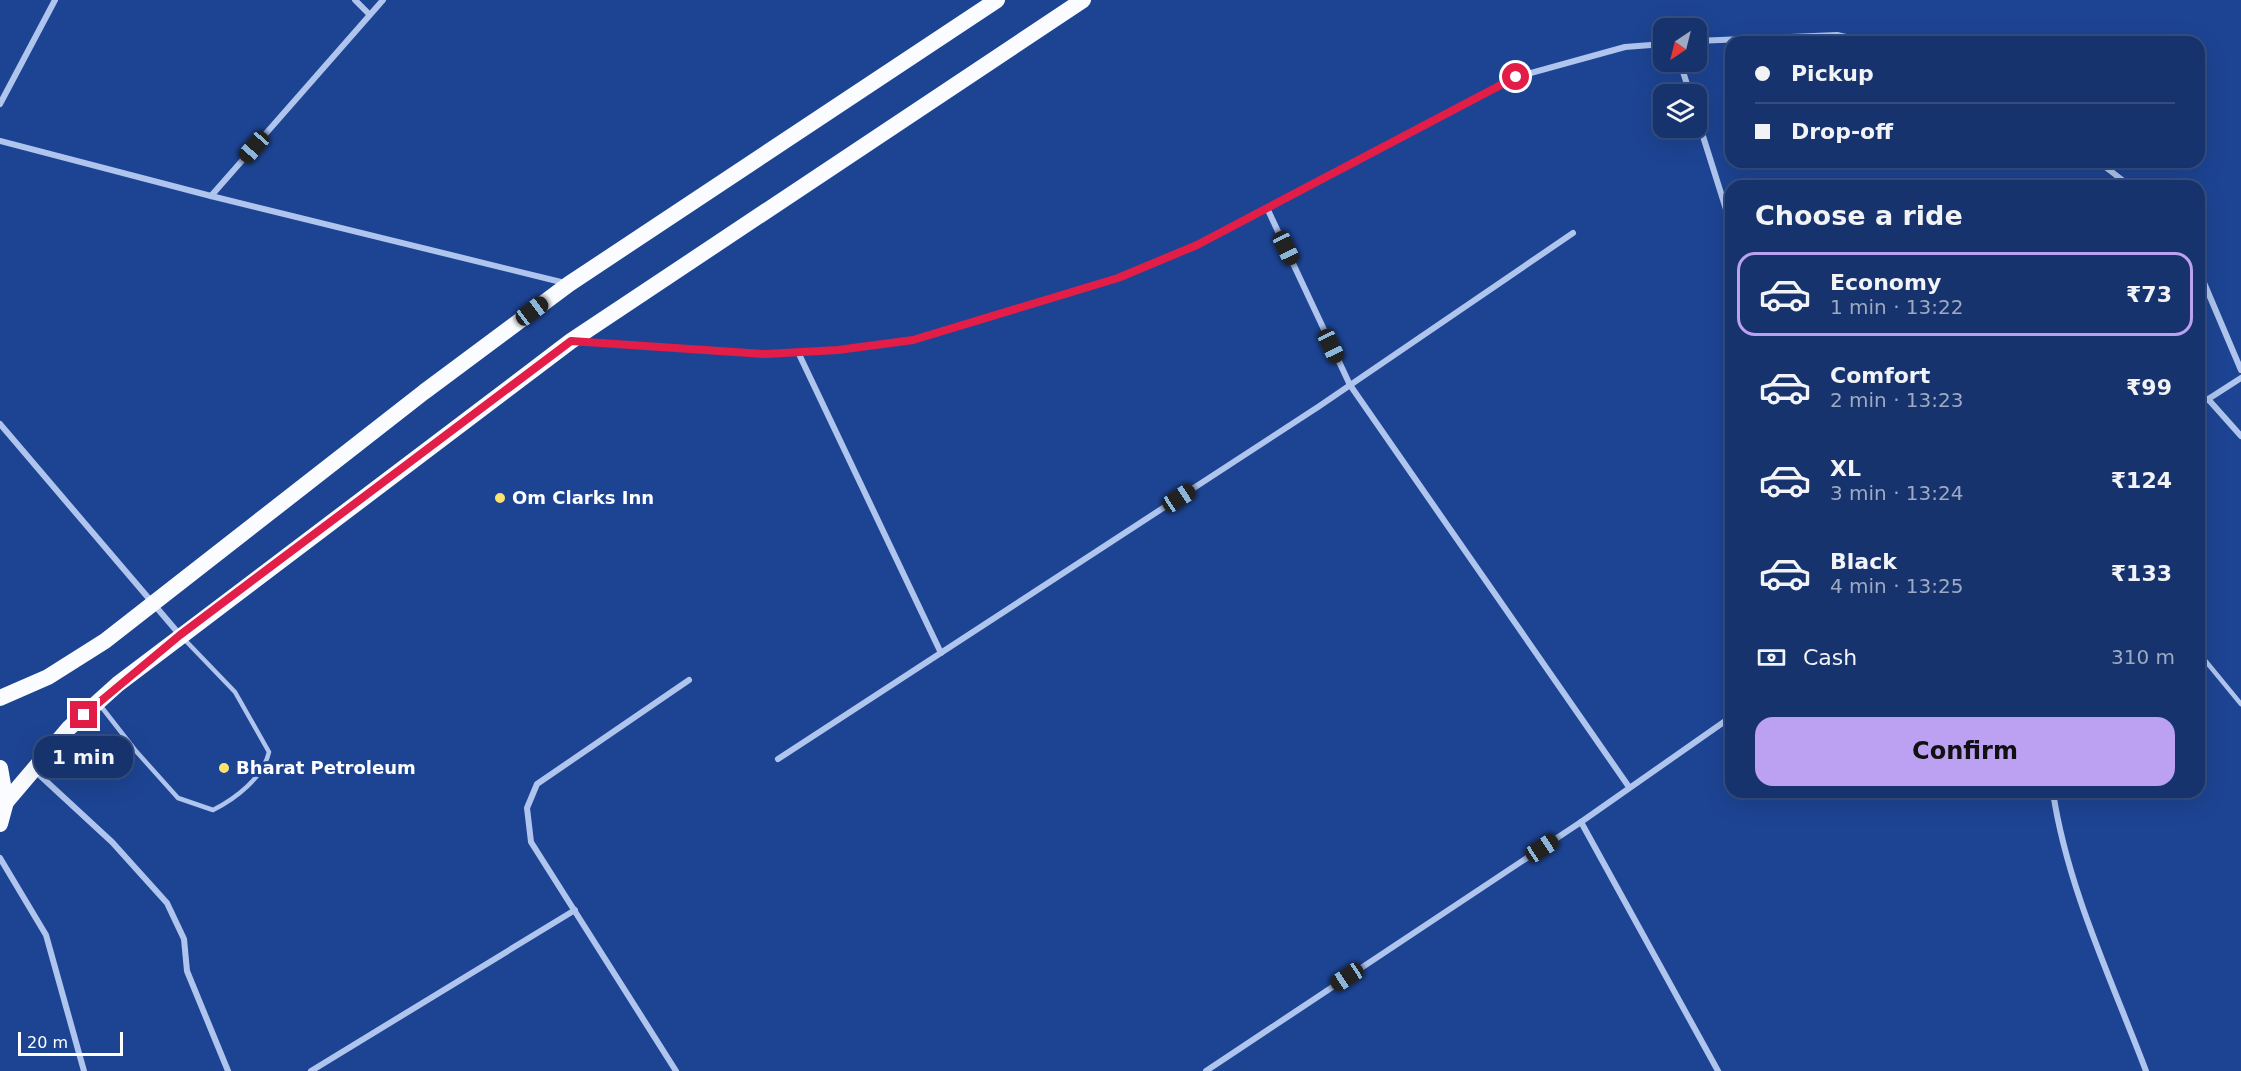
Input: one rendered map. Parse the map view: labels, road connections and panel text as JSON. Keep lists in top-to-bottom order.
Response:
{
  "places": ["Om Clarks Inn", "Bharat Petroleum"],
  "scale_bar": "20 m",
  "north": "bottom left",
  "page": {
    "banner": ["Pickup", "Drop-off"],
    "heading": "Choose a ride",
    "list": [
      {
        "name": "Economy",
        "note": "1 min · 13:22",
        "value": "₹73"
      },
      {
        "name": "Comfort",
        "note": "2 min · 13:23",
        "value": "₹99"
      },
      {
        "name": "XL",
        "note": "3 min · 13:24",
        "value": "₹124"
      },
      {
        "name": "Black",
        "note": "4 min · 13:25",
        "value": "₹133"
      }
    ],
    "pay": ["Cash", "310 m"],
    "buttons": "Confirm",
    "bubble": "1 min",
    "scale": "20 m"
  }
}
